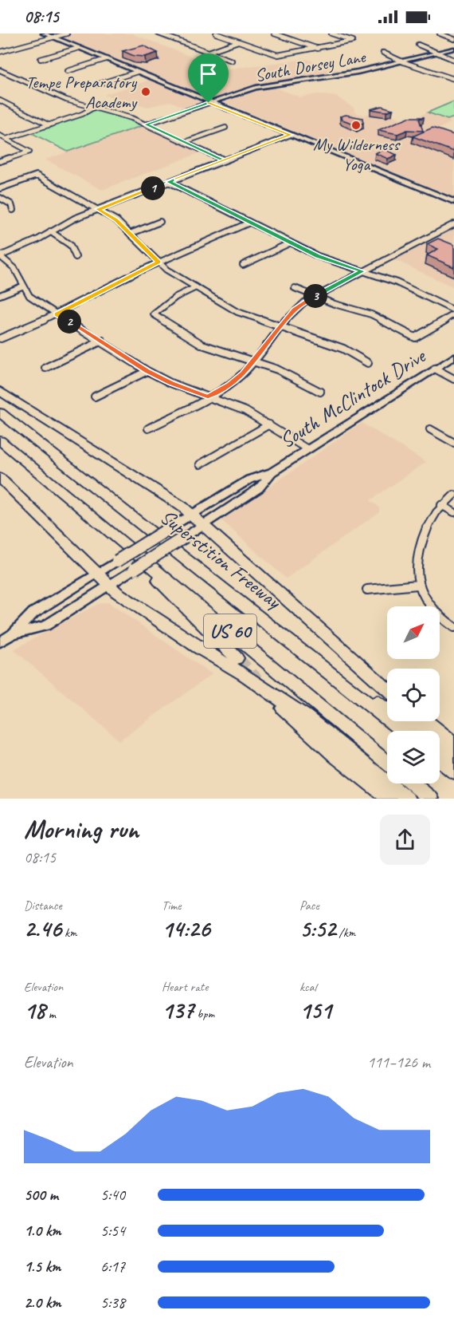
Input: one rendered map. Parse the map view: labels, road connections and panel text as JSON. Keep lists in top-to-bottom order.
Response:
{
  "streets": {
    "highway": ["Superstition Freeway", "US 60"],
    "main road": ["South McClintock Drive"],
    "street": ["South Dorsey Lane"]
  },
  "places": ["Tempe Preparatory Academy", "My Wilderness Yoga"],
  "north": "top right",
  "page": {
    "status": "08:15",
    "pins": ["1", "3", "2"],
    "heading": ["Morning run", "08:15"],
    "stats": [
      ["Distance", "2.46 km"],
      ["Time", "14:26"],
      ["Pace", "5:52 /km"],
      ["Elevation", "18 m"],
      ["Heart rate", "137 bpm"],
      ["kcal", "151"]
    ],
    "chart": ["Elevation", "111–126 m"],
    "list": [
      {
        "name": "500 m",
        "note": "5:40"
      },
      {
        "name": "1.0 km",
        "note": "5:54"
      },
      {
        "name": "1.5 km",
        "note": "6:17"
      },
      {
        "name": "2.0 km",
        "note": "5:38"
      }
    ]
  }
}
